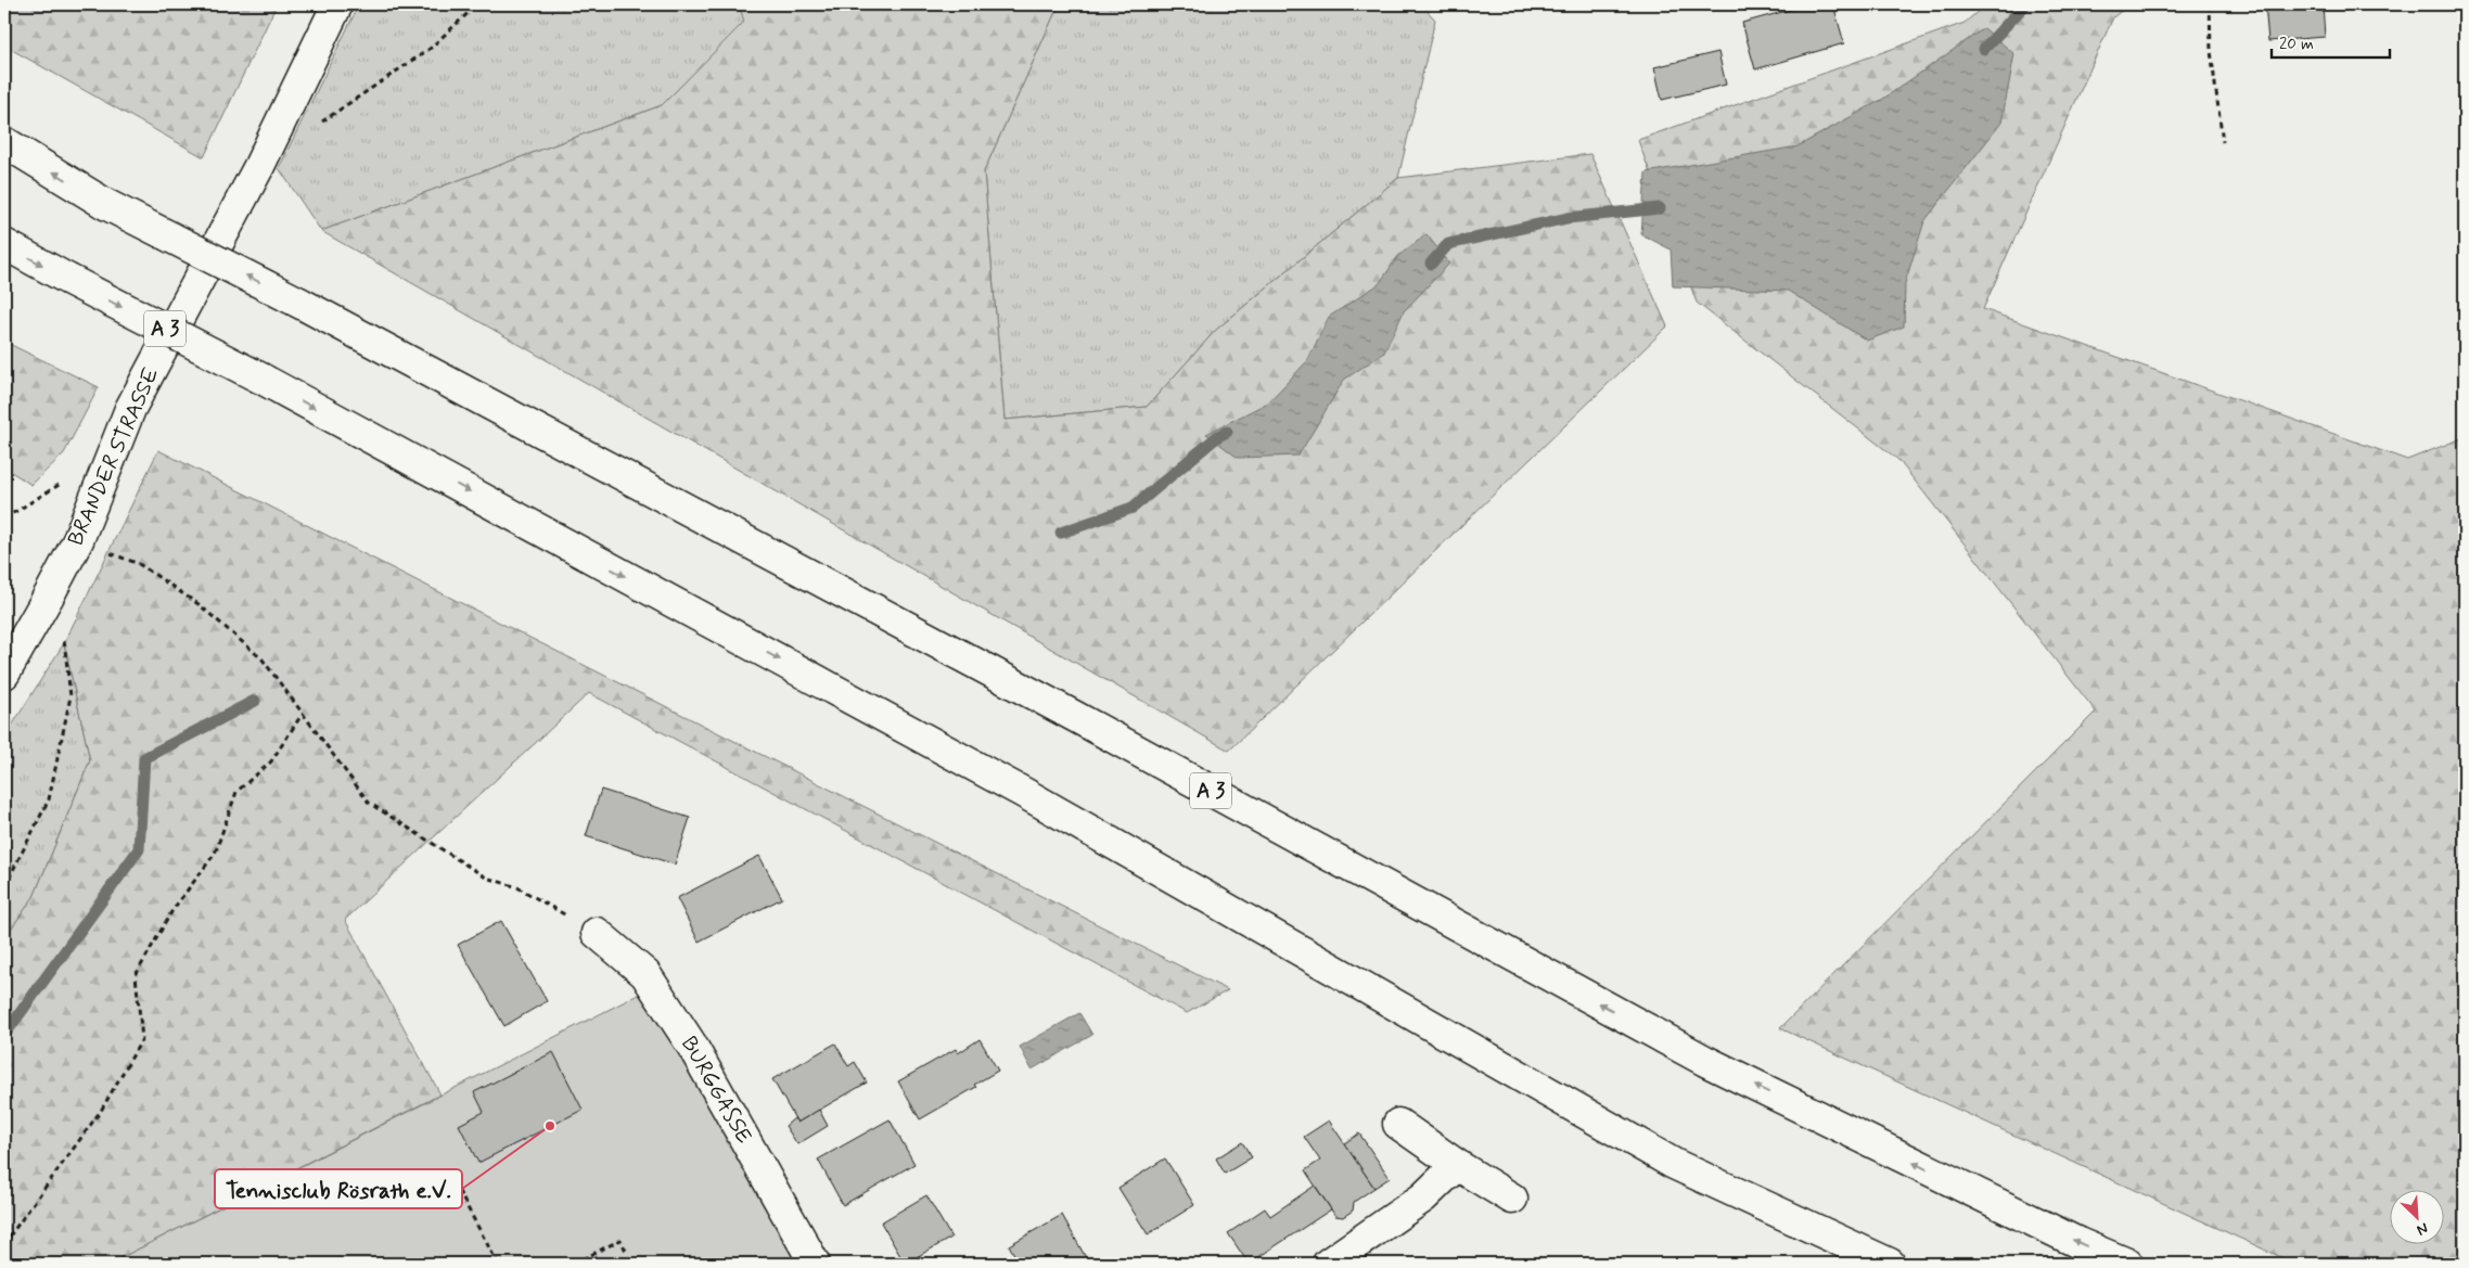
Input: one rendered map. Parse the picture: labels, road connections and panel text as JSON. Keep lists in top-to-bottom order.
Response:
{
  "streets": {
    "main road": ["A 3", "BRANDER STRASSE", "BURGGASSE"]
  },
  "places": ["Tennisclub Rösrath e.V."],
  "scale_bar": "20 m",
  "north": "bottom right"
}
